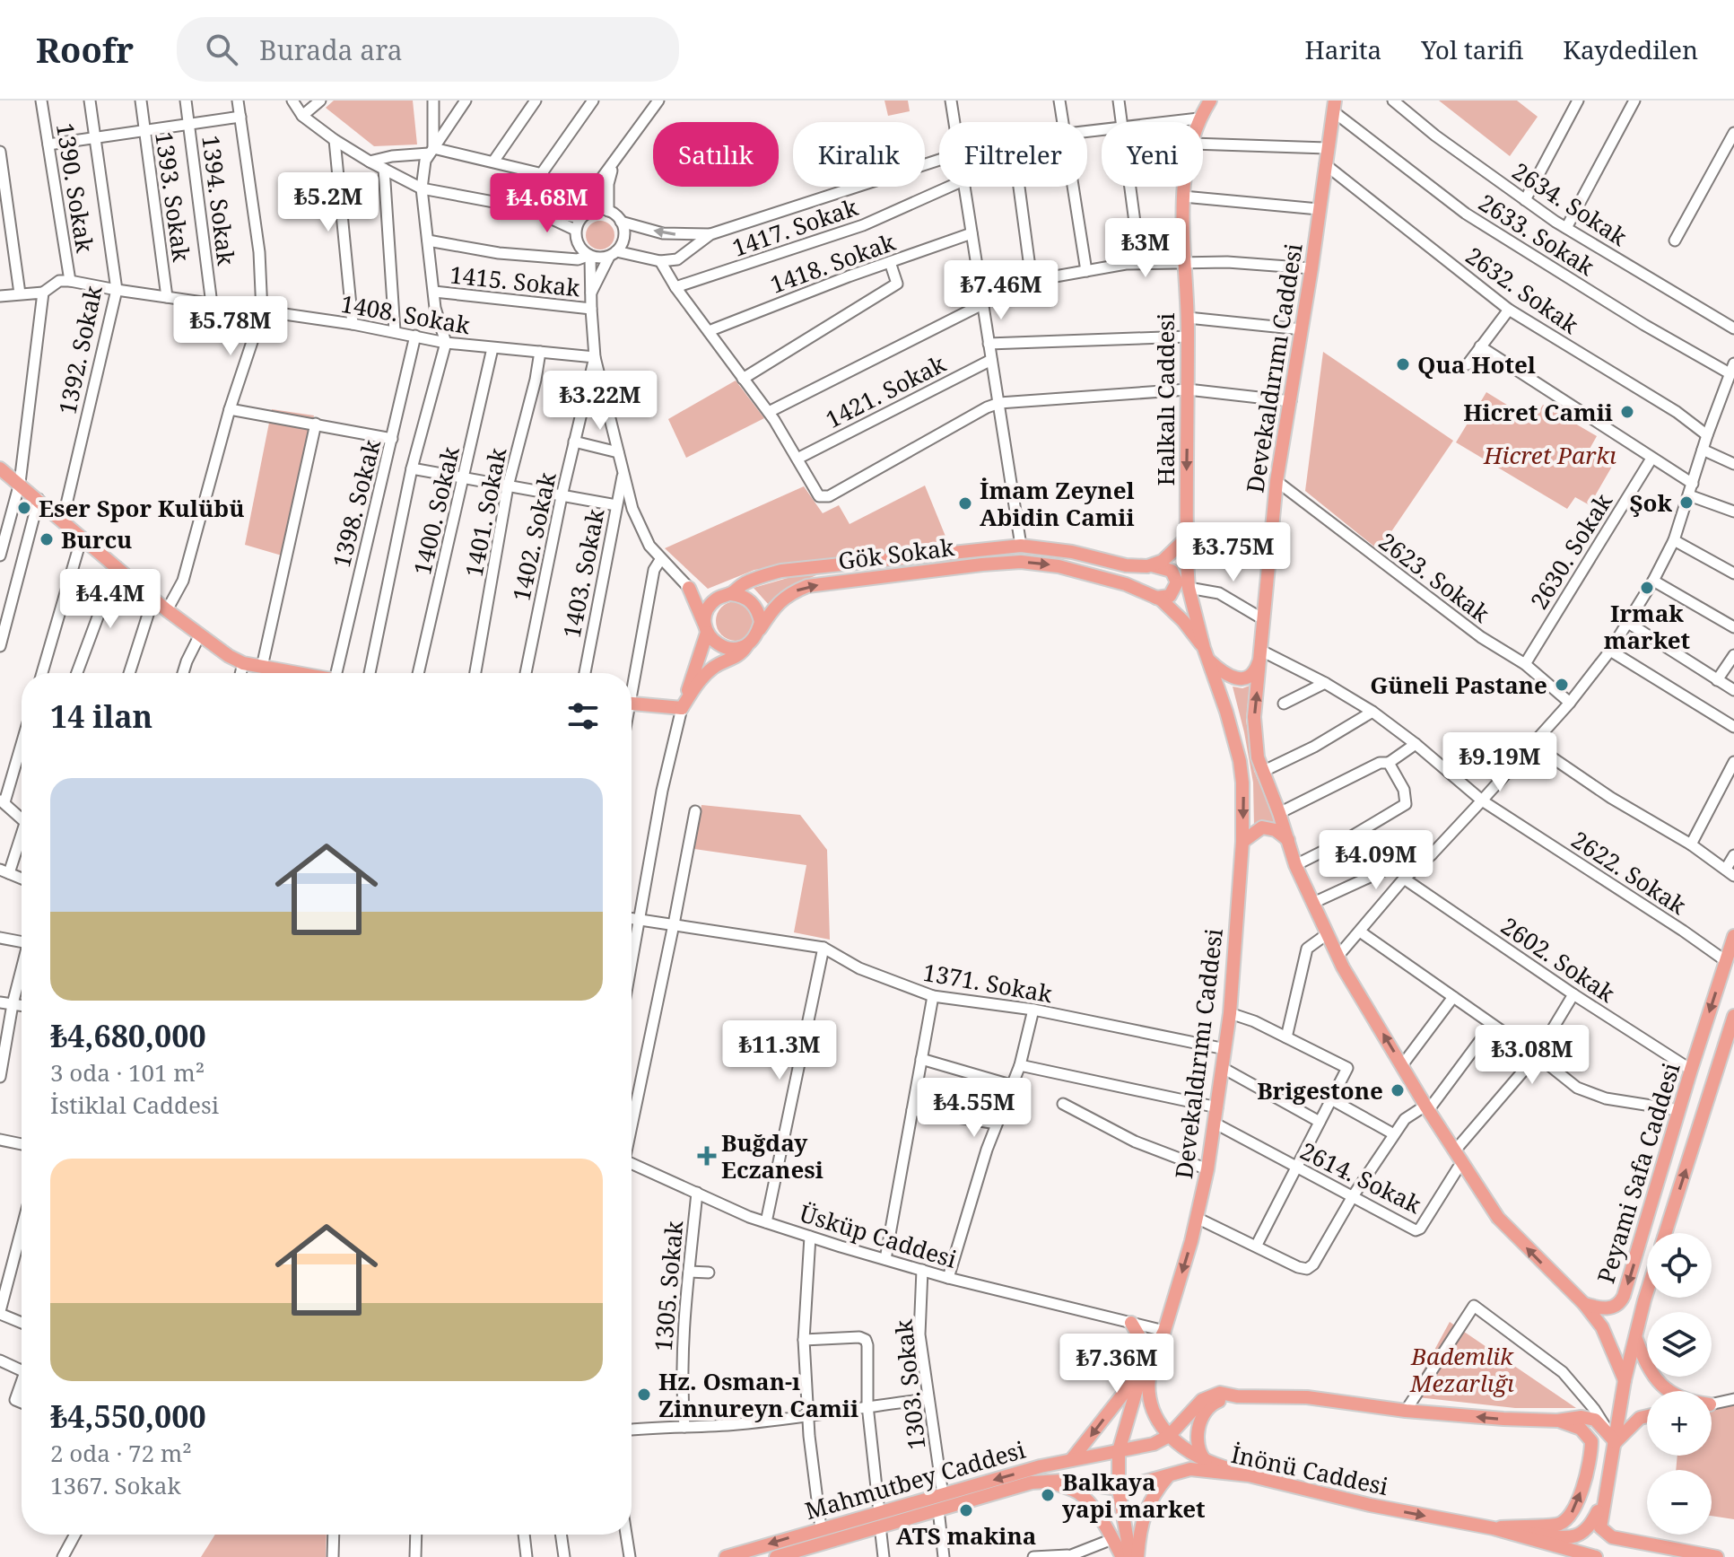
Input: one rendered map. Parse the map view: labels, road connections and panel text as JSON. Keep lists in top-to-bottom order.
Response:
{
  "streets": {
    "main road": [
      "Devekaldırımı Caddesi",
      "Halkalı Caddesi",
      "Gök Sokak",
      "Peyami Safa Caddesi",
      "İnönü Caddesi",
      "Mahmutbey Caddesi"
    ],
    "street": [
      "1390. Sokak",
      "1393. Sokak",
      "1394. Sokak",
      "2634. Sokak",
      "1417. Sokak",
      "2633. Sokak",
      "1418. Sokak",
      "1415. Sokak",
      "2632. Sokak",
      "1408. Sokak",
      "1392. Sokak",
      "1421. Sokak",
      "1398. Sokak",
      "1400. Sokak",
      "1401. Sokak",
      "1402. Sokak",
      "2630. Sokak",
      "1403. Sokak",
      "2623. Sokak",
      "2622. Sokak",
      "2602. Sokak",
      "1371. Sokak",
      "2614. Sokak",
      "Üsküp Caddesi",
      "1305. Sokak",
      "1303. Sokak"
    ]
  },
  "crossings": [
    ["1390. Sokak", "1408. Sokak"],
    ["1393. Sokak", "1408. Sokak"],
    ["1394. Sokak", "1408. Sokak"],
    ["2633. Sokak", "Devekaldırımı Caddesi"],
    ["2632. Sokak", "Devekaldırımı Caddesi"],
    ["1408. Sokak", "1392. Sokak"],
    ["1408. Sokak", "1398. Sokak"],
    ["1408. Sokak", "1400. Sokak"],
    ["1408. Sokak", "1401. Sokak"],
    ["1408. Sokak", "1402. Sokak"],
    ["Devekaldırımı Caddesi", "Halkalı Caddesi"],
    ["Devekaldırımı Caddesi", "2623. Sokak"],
    ["Devekaldırımı Caddesi", "2622. Sokak"],
    ["Devekaldırımı Caddesi", "1371. Sokak"],
    ["Devekaldırımı Caddesi", "2614. Sokak"],
    ["Devekaldırımı Caddesi", "Üsküp Caddesi"],
    ["Devekaldırımı Caddesi", "İnönü Caddesi"],
    ["Devekaldırımı Caddesi", "Mahmutbey Caddesi"],
    ["Halkalı Caddesi", "Gök Sokak"],
    ["2630. Sokak", "2623. Sokak"],
    ["2622. Sokak", "Peyami Safa Caddesi"],
    ["2602. Sokak", "Peyami Safa Caddesi"],
    ["Üsküp Caddesi", "1305. Sokak"],
    ["Üsküp Caddesi", "1303. Sokak"],
    ["1303. Sokak", "Mahmutbey Caddesi"],
    ["İnönü Caddesi", "Mahmutbey Caddesi"]
  ],
  "parks": ["Hicret Parkı", "Bademlik Mezarlığı"],
  "places": {
    "other": [
      "Qua Hotel",
      "Hicret Camii",
      "Şok",
      "İmam Zeynel Abidin Camii",
      "Eser Spor Kulübü",
      "Burcu",
      "Irmak market",
      "Güneli Pastane",
      "Brigestone",
      "Hz. Osman-ı Zinnureyn Camii",
      "Balkaya yapi market",
      "ATS makina"
    ],
    "health": ["Buğday Eczanesi"]
  },
  "page": {
    "header": "Roofr",
    "search": "Burada ara",
    "nav": ["Harita", "Yol tarifi", "Kaydedilen"],
    "chip": [
      "Satılık",
      "Kiralık",
      "Filtreler",
      "Yeni"
    ],
    "price": [
      "₺5.2M",
      "₺4.68M",
      "₺3M",
      "₺7.46M",
      "₺5.78M",
      "₺3.22M",
      "₺3.75M",
      "₺4.4M",
      "₺9.19M",
      "₺4.09M",
      "₺11.3M",
      "₺3.08M",
      "₺4.55M",
      "₺7.36M"
    ],
    "heading": "14 ilan",
    "list": [
      {
        "name": "₺4,680,000",
        "note": "3 oda · 101 m² · İstiklal Caddesi"
      },
      {
        "name": "₺4,550,000",
        "note": "2 oda · 72 m² · 1367. Sokak"
      }
    ],
    "map_buttons": ["+", "−"]
  }
}
